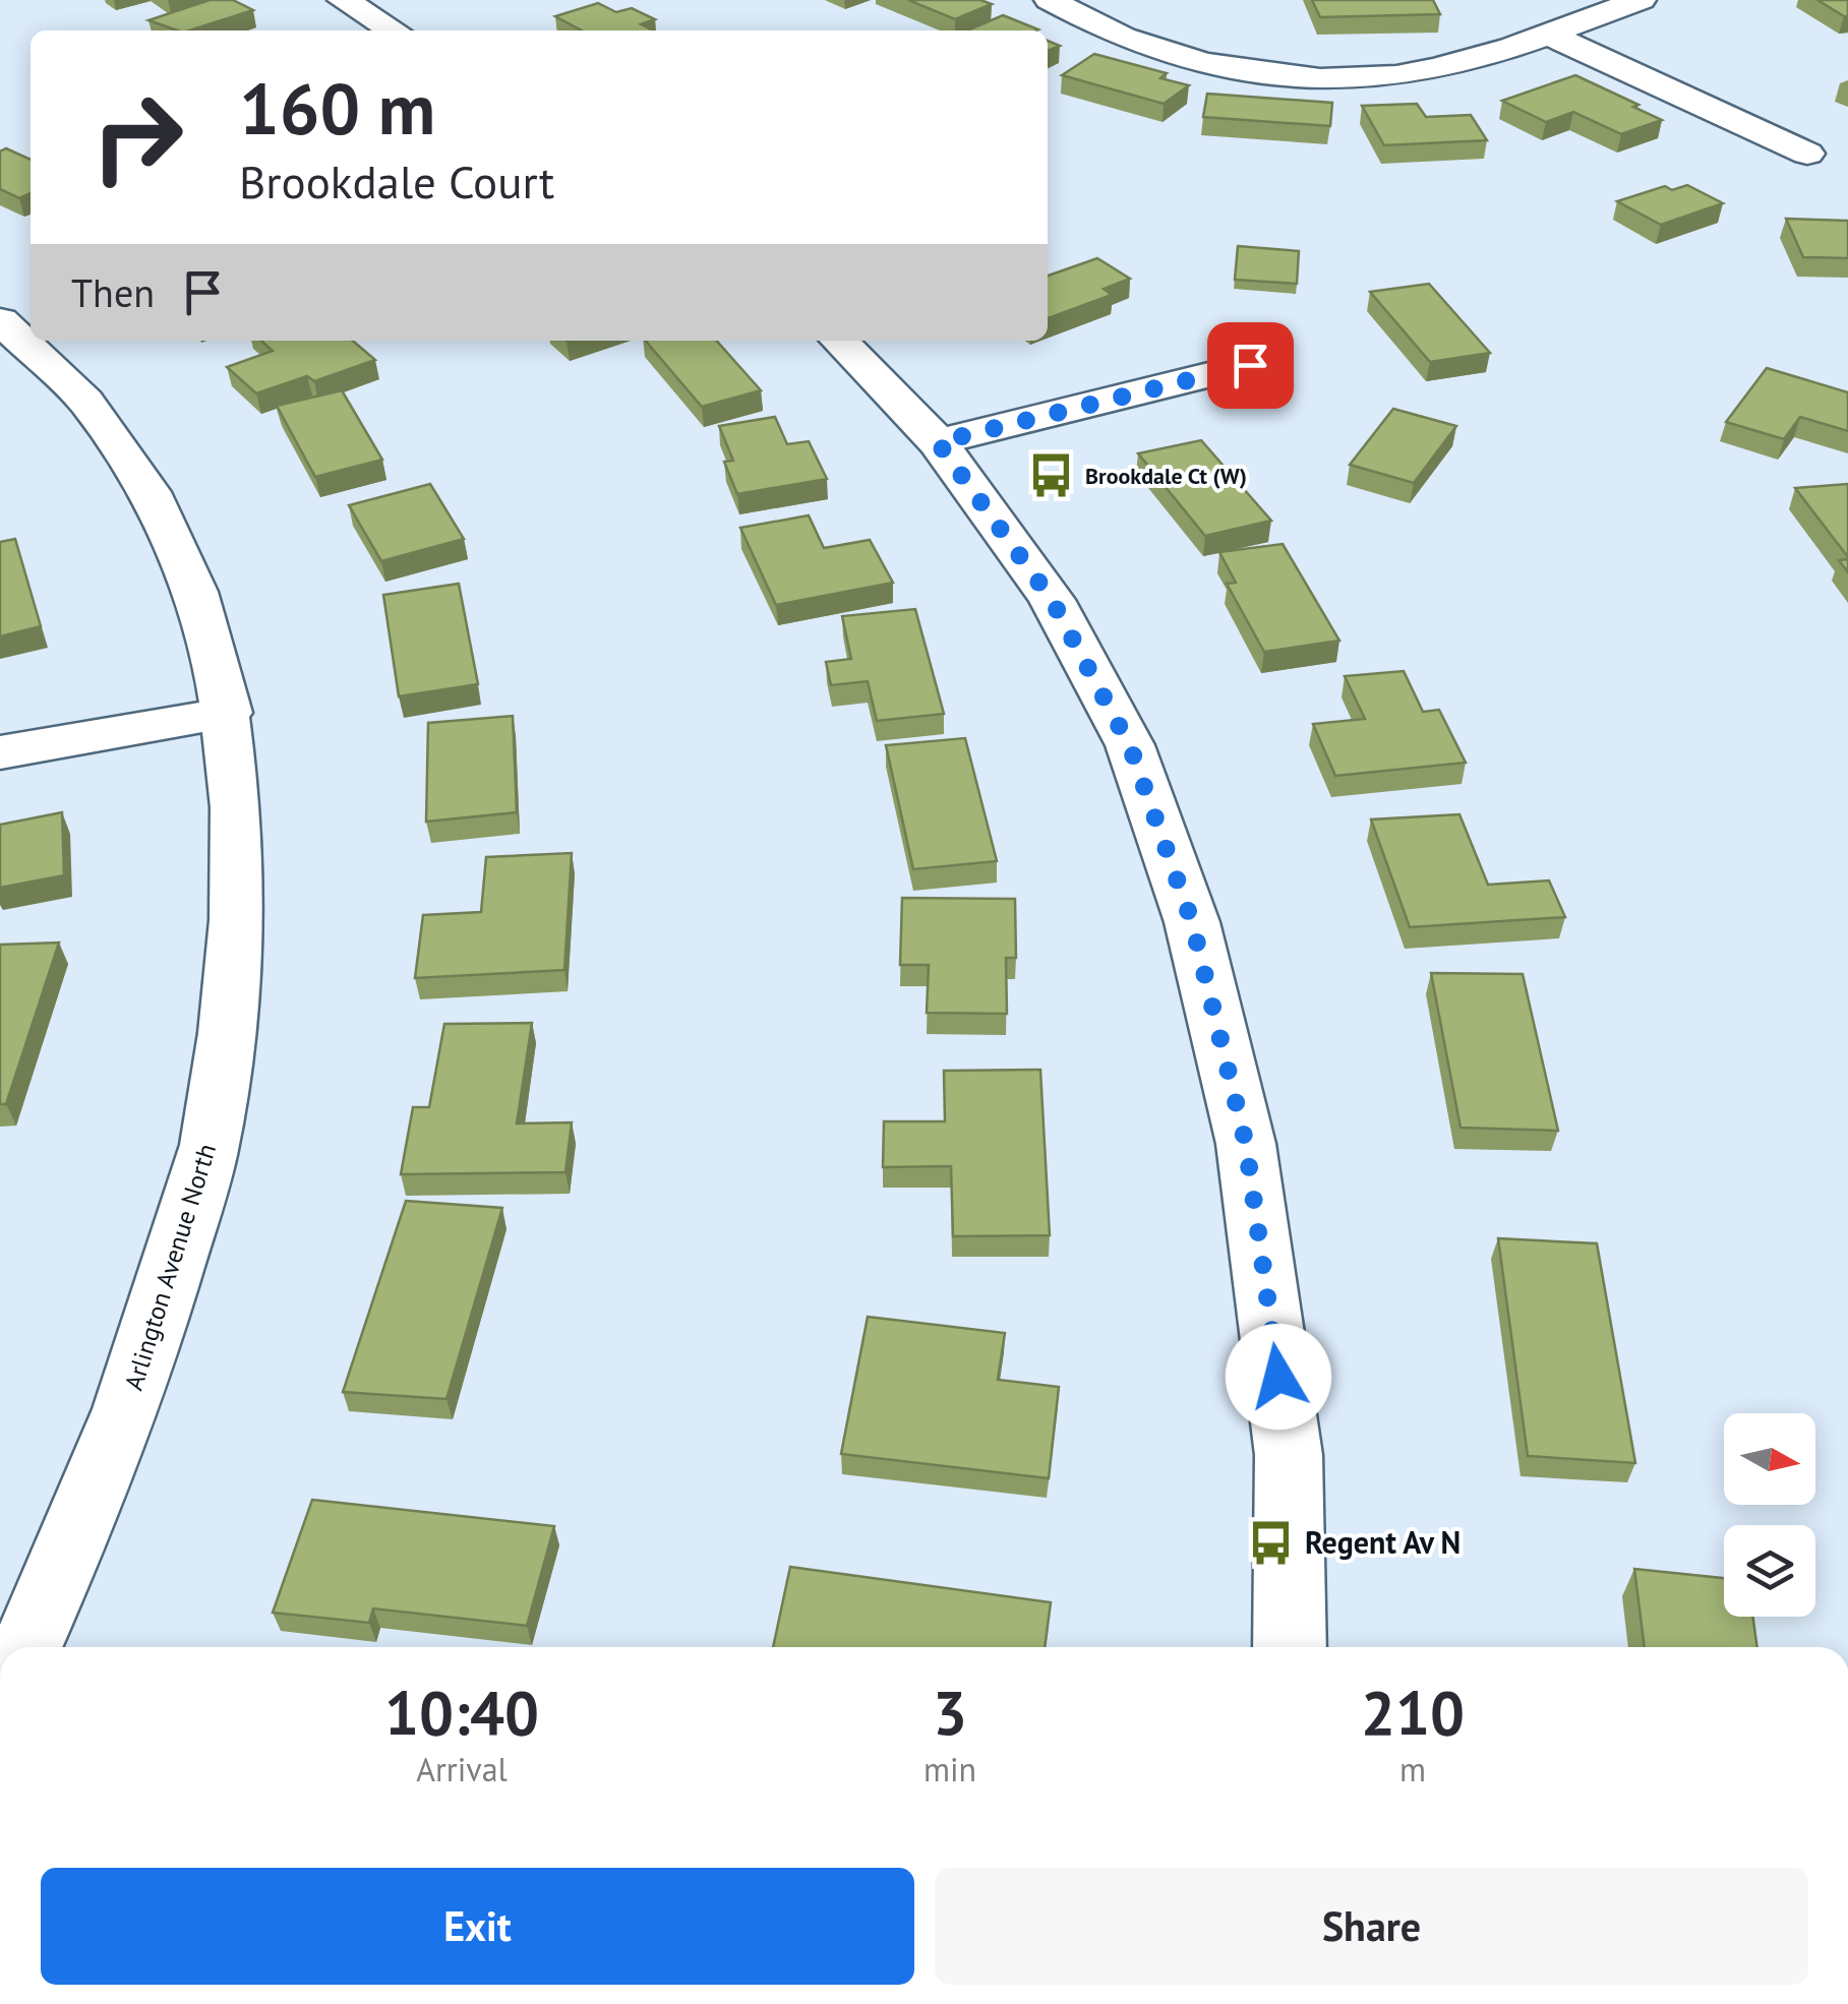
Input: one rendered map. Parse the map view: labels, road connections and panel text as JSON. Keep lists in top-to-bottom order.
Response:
{
  "streets": {
    "street": ["Arlington Avenue North"]
  },
  "places": {
    "bus stop": ["Brookdale Ct (W)", "Regent Av N"]
  },
  "north": "right",
  "page": {
    "turn": ["160 m", "Brookdale Court"],
    "then": "Then",
    "eta": [
      "10:40",
      "Arrival",
      "3",
      "min",
      "210",
      "m"
    ],
    "buttons": ["Exit", "Share"]
  }
}
